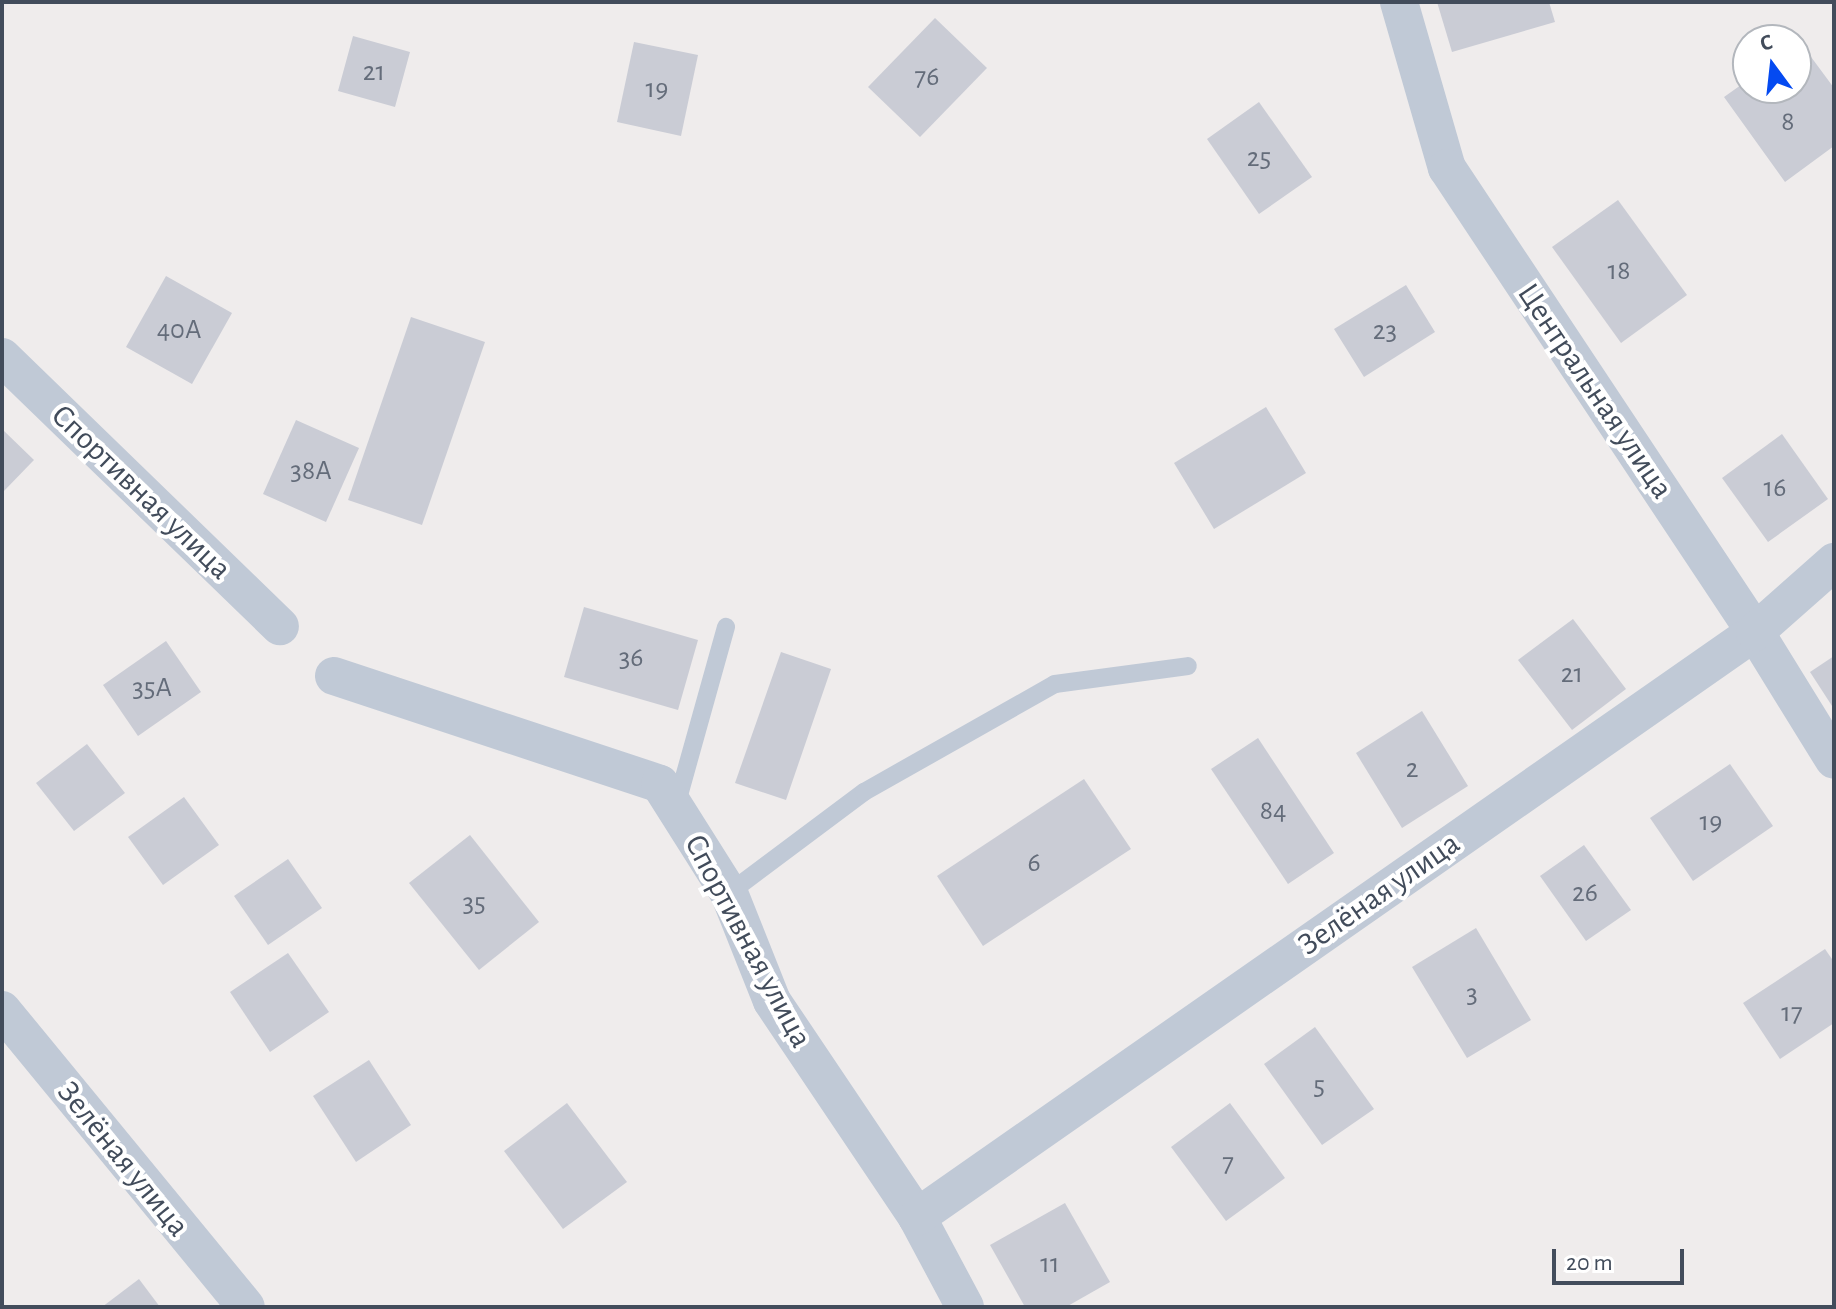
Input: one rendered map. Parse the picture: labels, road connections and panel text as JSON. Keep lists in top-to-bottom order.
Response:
{
  "streets": {
    "street": ["Центральная улица", "Спортивная улица", "Зелёная улица"]
  },
  "crossings": [
    ["Центральная улица", "Зелёная улица"],
    ["Спортивная улица", "Зелёная улица"]
  ],
  "house_numbers": [
    "21",
    "76",
    "19",
    "8",
    "25",
    "18",
    "40А",
    "23",
    "38А",
    "16",
    "36",
    "21",
    "35А",
    "2",
    "84",
    "19",
    "6",
    "26",
    "35",
    "3",
    "17",
    "5",
    "7",
    "11"
  ],
  "scale_bar": "20 m",
  "north": "top"
}
